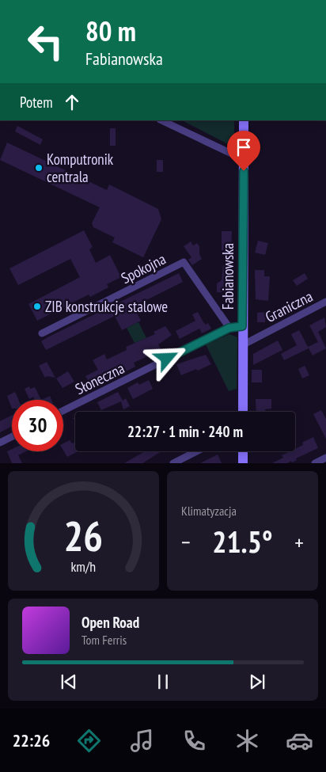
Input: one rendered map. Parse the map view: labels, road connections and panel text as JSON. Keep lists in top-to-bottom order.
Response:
{
  "streets": {
    "street": [
      "Spokojna",
      "Fabianowska",
      "Graniczna",
      "Słoneczna"
    ]
  },
  "crossings": [
    ["Spokojna", "Słoneczna"],
    ["Fabianowska", "Graniczna"],
    ["Fabianowska", "Słoneczna"]
  ],
  "places": ["Komputronik centrala", "ZIB konstrukcje stalowe"],
  "page": {
    "turn": ["80 m", "Fabianowska"],
    "then": "Potem",
    "limit": "30",
    "trip": "22:27 · 1 min · 240 m",
    "tile": "Klimatyzacja",
    "heat": ["−", "21.5°", "+"],
    "song": ["Open Road", "Tom Ferris"],
    "tabs": "22:26",
    "gauge": ["26", "km/h"]
  }
}
